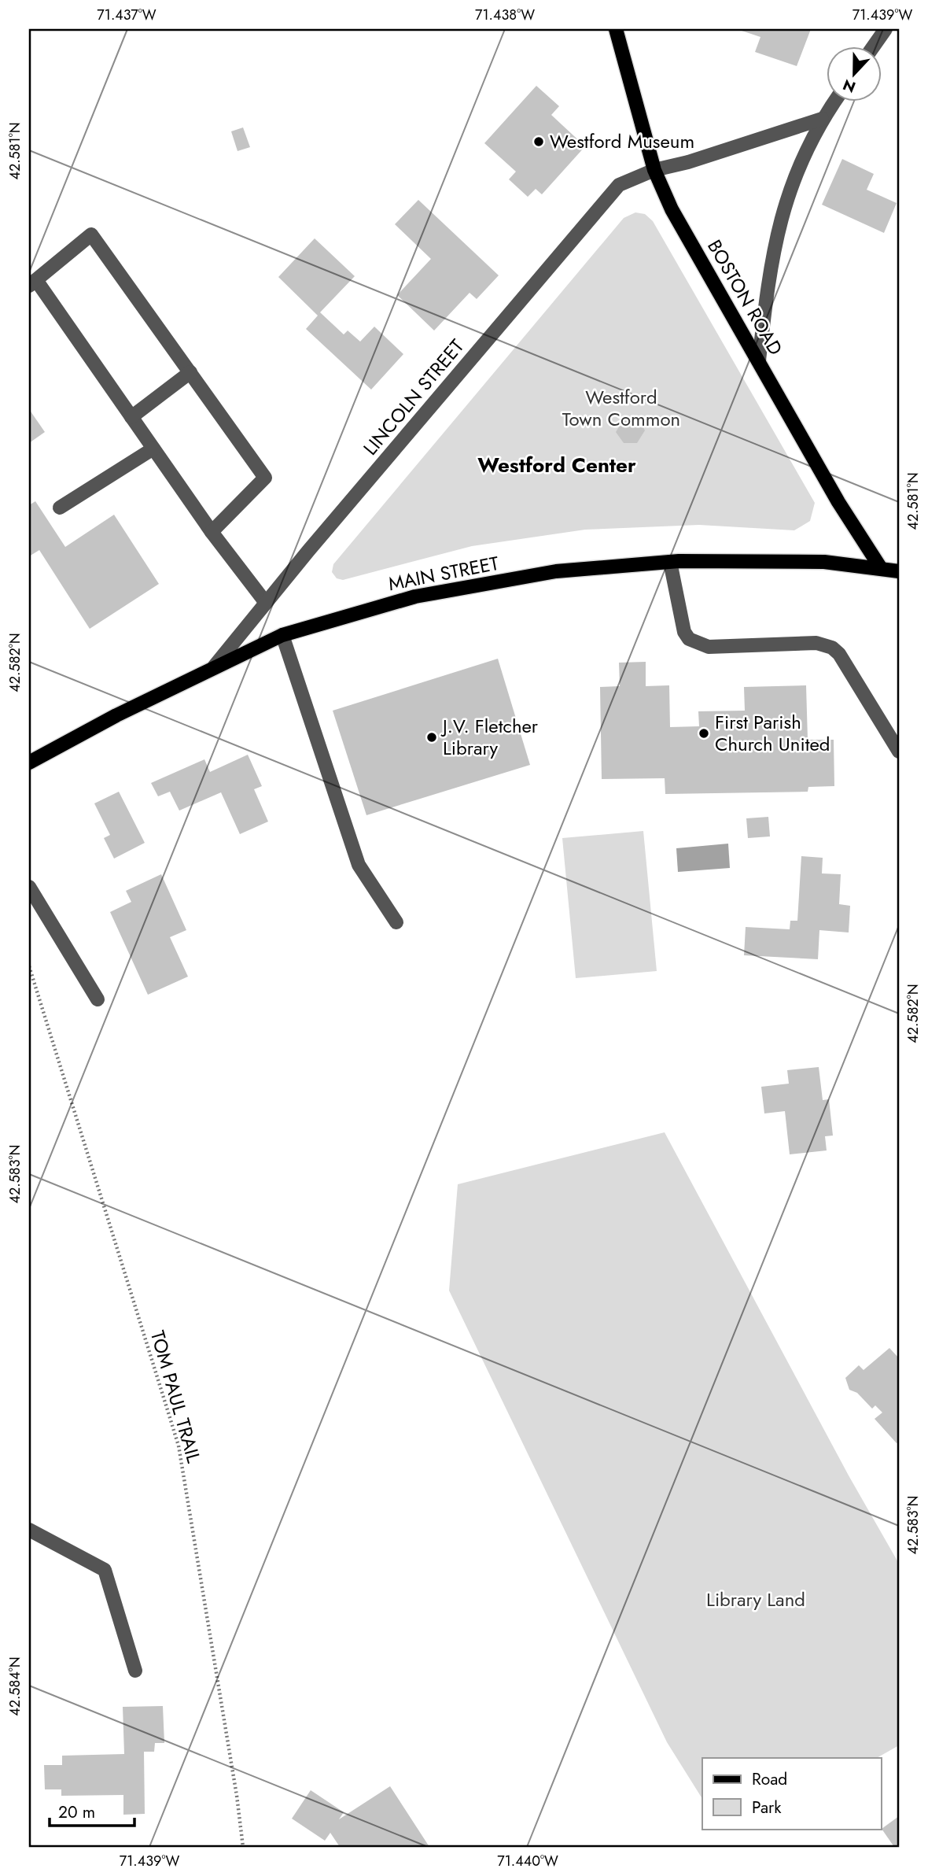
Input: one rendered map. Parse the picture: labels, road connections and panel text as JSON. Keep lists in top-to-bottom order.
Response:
{
  "streets": {
    "main road": ["BOSTON ROAD", "MAIN STREET"],
    "street": ["LINCOLN STREET"],
    "path": ["TOM PAUL TRAIL"]
  },
  "crossings": [
    ["BOSTON ROAD", "LINCOLN STREET"],
    ["BOSTON ROAD", "MAIN STREET"],
    ["LINCOLN STREET", "MAIN STREET"]
  ],
  "districts": ["Westford Center"],
  "parks": ["Westford Town Common", "Library Land"],
  "places": ["Westford Museum", "First Parish Church United", "J.V. Fletcher Library"],
  "legend": ["Road", "Park"],
  "scale_bar": "20 m",
  "north": "bottom",
  "coordinates": [
    "71.437°W",
    "71.438°W",
    "71.439°W",
    "42.581°N",
    "42.582°N",
    "42.583°N",
    "42.584°N",
    "71.440°W"
  ]
}
